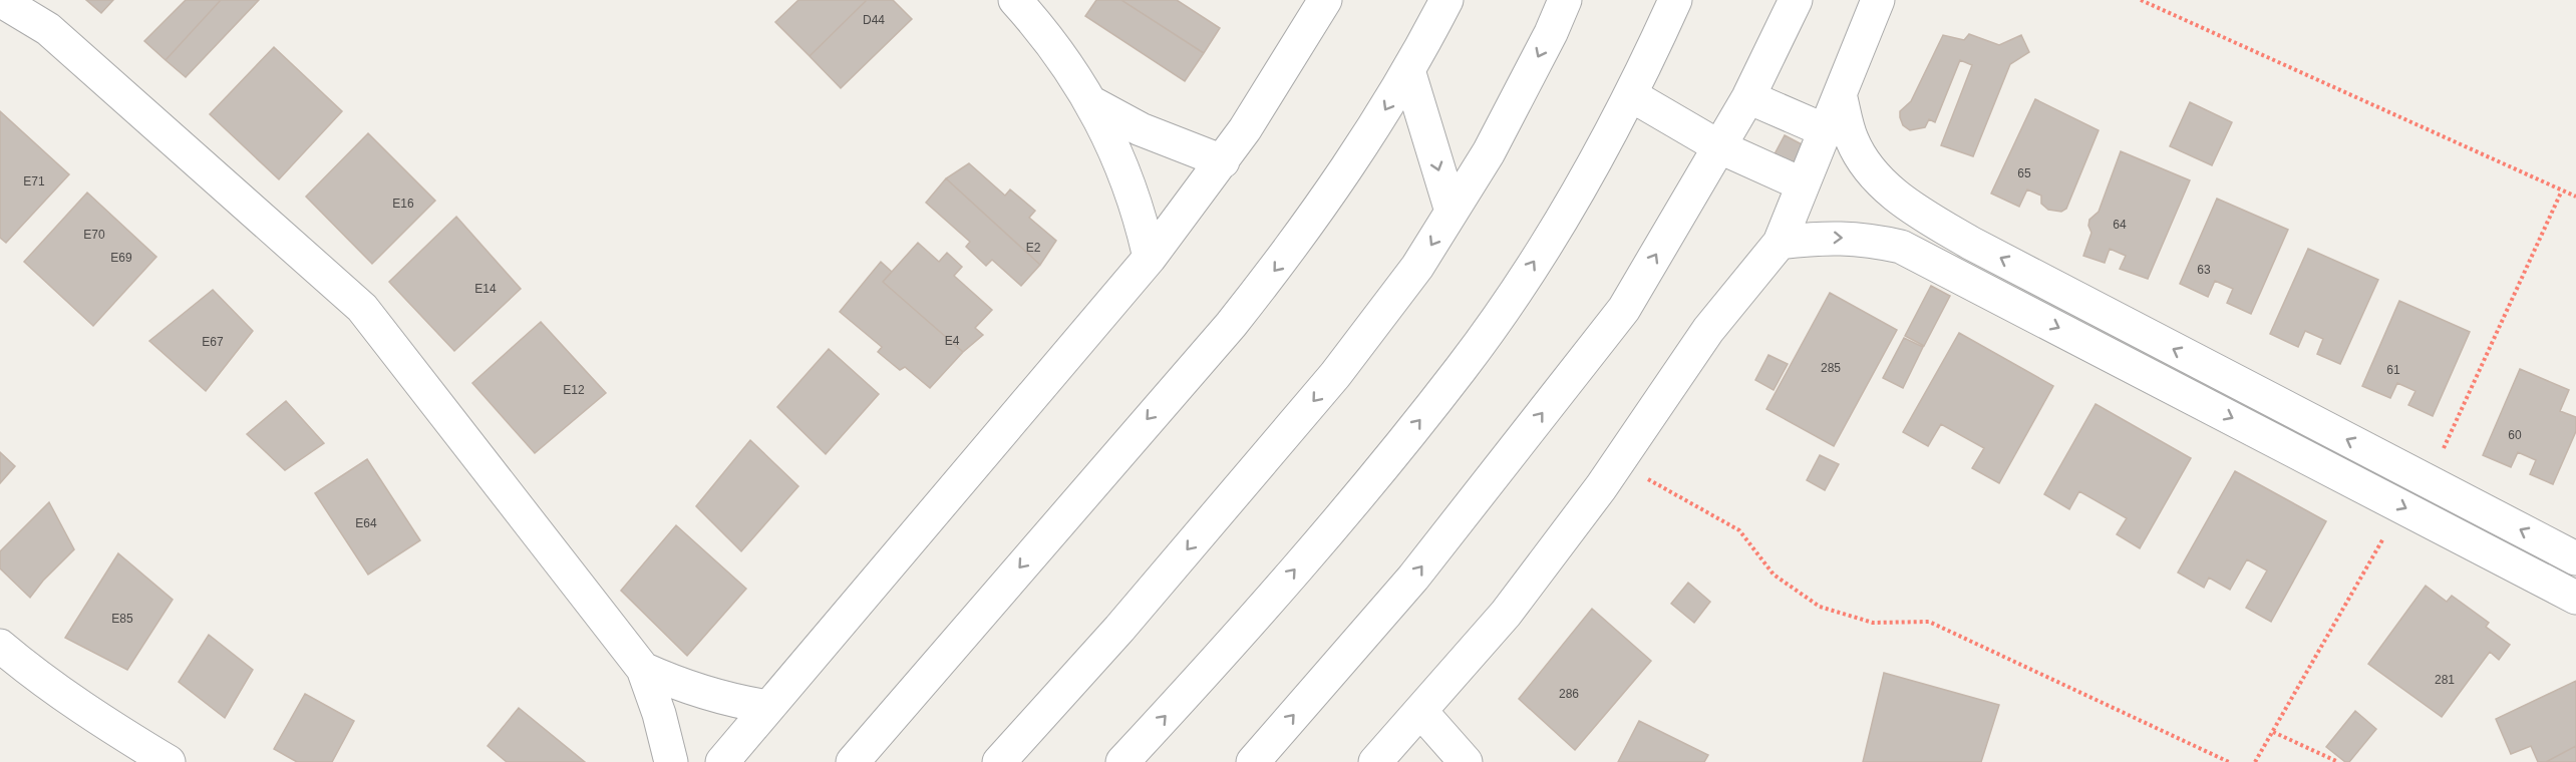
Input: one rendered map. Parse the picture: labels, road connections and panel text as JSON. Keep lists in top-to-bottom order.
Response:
{
  "house_numbers": [
    "D44",
    "65",
    "E71",
    "E16",
    "64",
    "E70",
    "E2",
    "E69",
    "63",
    "E14",
    "E4",
    "E67",
    "285",
    "61",
    "E12",
    "60",
    "E64",
    "E85",
    "281",
    "286"
  ]
}
